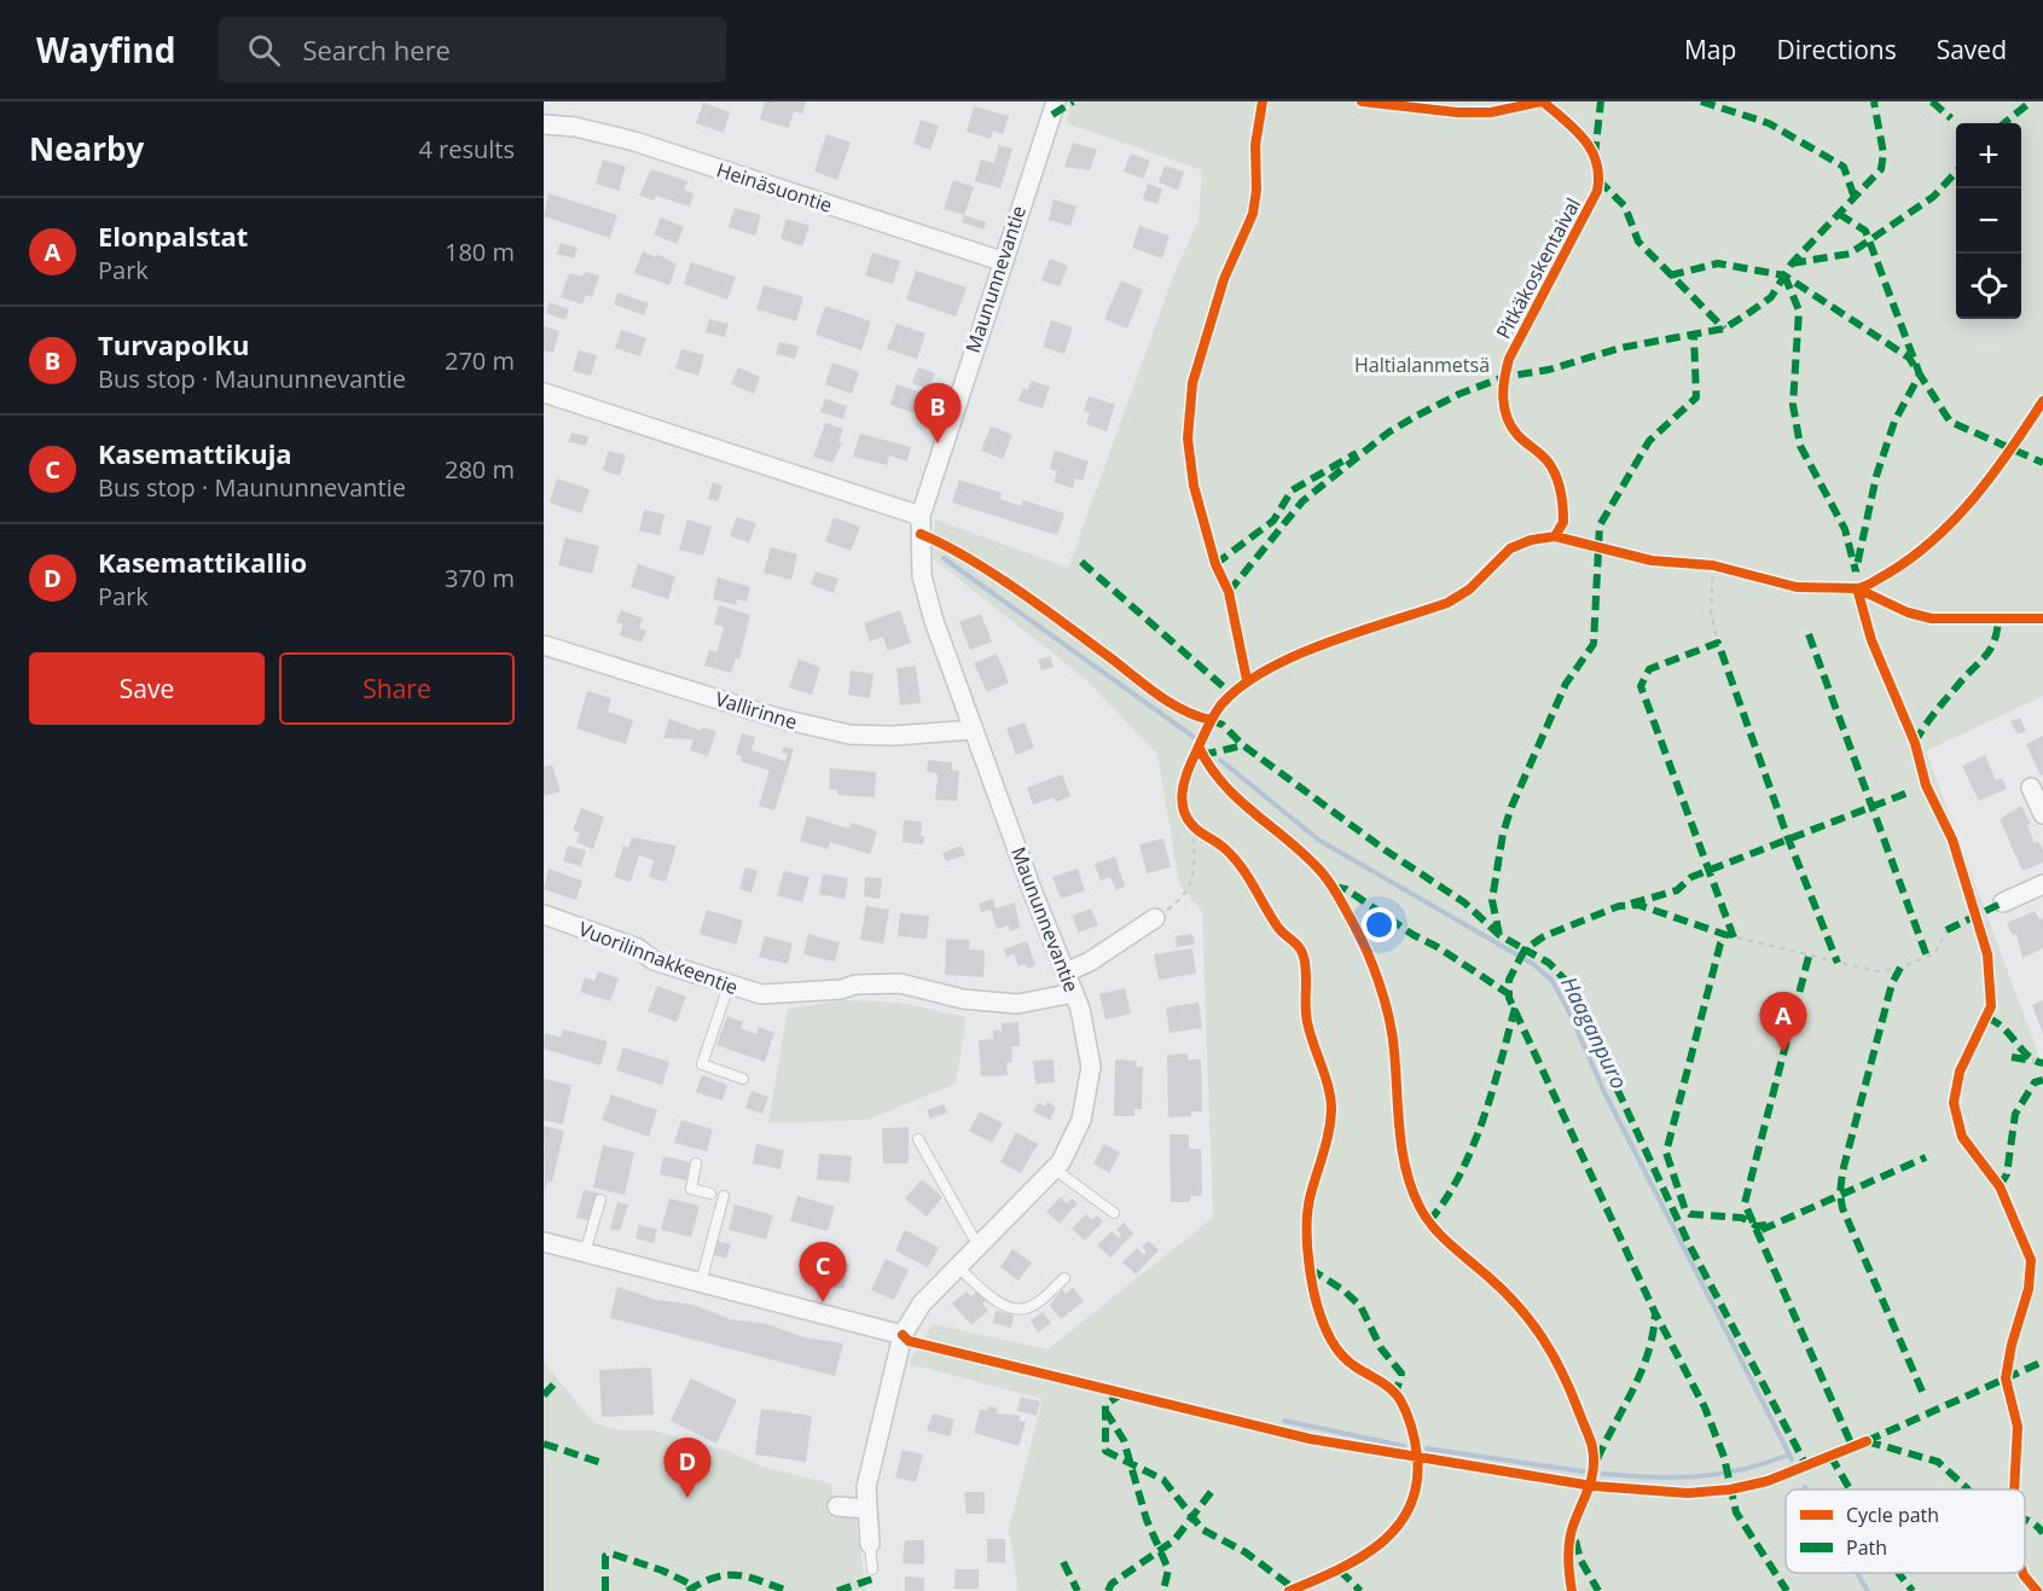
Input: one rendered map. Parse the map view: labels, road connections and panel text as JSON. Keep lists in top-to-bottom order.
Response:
{
  "streets": {
    "street": [
      "Heinäsuontie",
      "Maununnevantie",
      "Vallirinne",
      "Vuorilinnakkeentie"
    ],
    "cycle path": ["Pitkäkoskentaival"]
  },
  "crossings": [
    ["Heinäsuontie", "Maununnevantie"],
    ["Maununnevantie", "Vallirinne"],
    ["Maununnevantie", "Vuorilinnakkeentie"]
  ],
  "water": ["Haaganpuro"],
  "parks": ["Haltialanmetsä"],
  "legend": ["Cycle path", "Path"],
  "page": {
    "header": "Wayfind",
    "search": "Search here",
    "nav": ["Map", "Directions", "Saved"],
    "heading": ["Nearby", "4 results"],
    "map_buttons": ["+", "−"],
    "list": [
      {
        "mark": "A",
        "name": "Elonpalstat",
        "note": "Park",
        "value": "180 m"
      },
      {
        "mark": "B",
        "name": "Turvapolku",
        "note": "Bus stop · Maununnevantie",
        "value": "270 m"
      },
      {
        "mark": "C",
        "name": "Kasemattikuja",
        "note": "Bus stop · Maununnevantie",
        "value": "280 m"
      },
      {
        "mark": "D",
        "name": "Kasemattikallio",
        "note": "Park",
        "value": "370 m"
      }
    ],
    "pins": [
      "B",
      "A",
      "C",
      "D"
    ],
    "buttons": ["Save", "Share"]
  }
}
